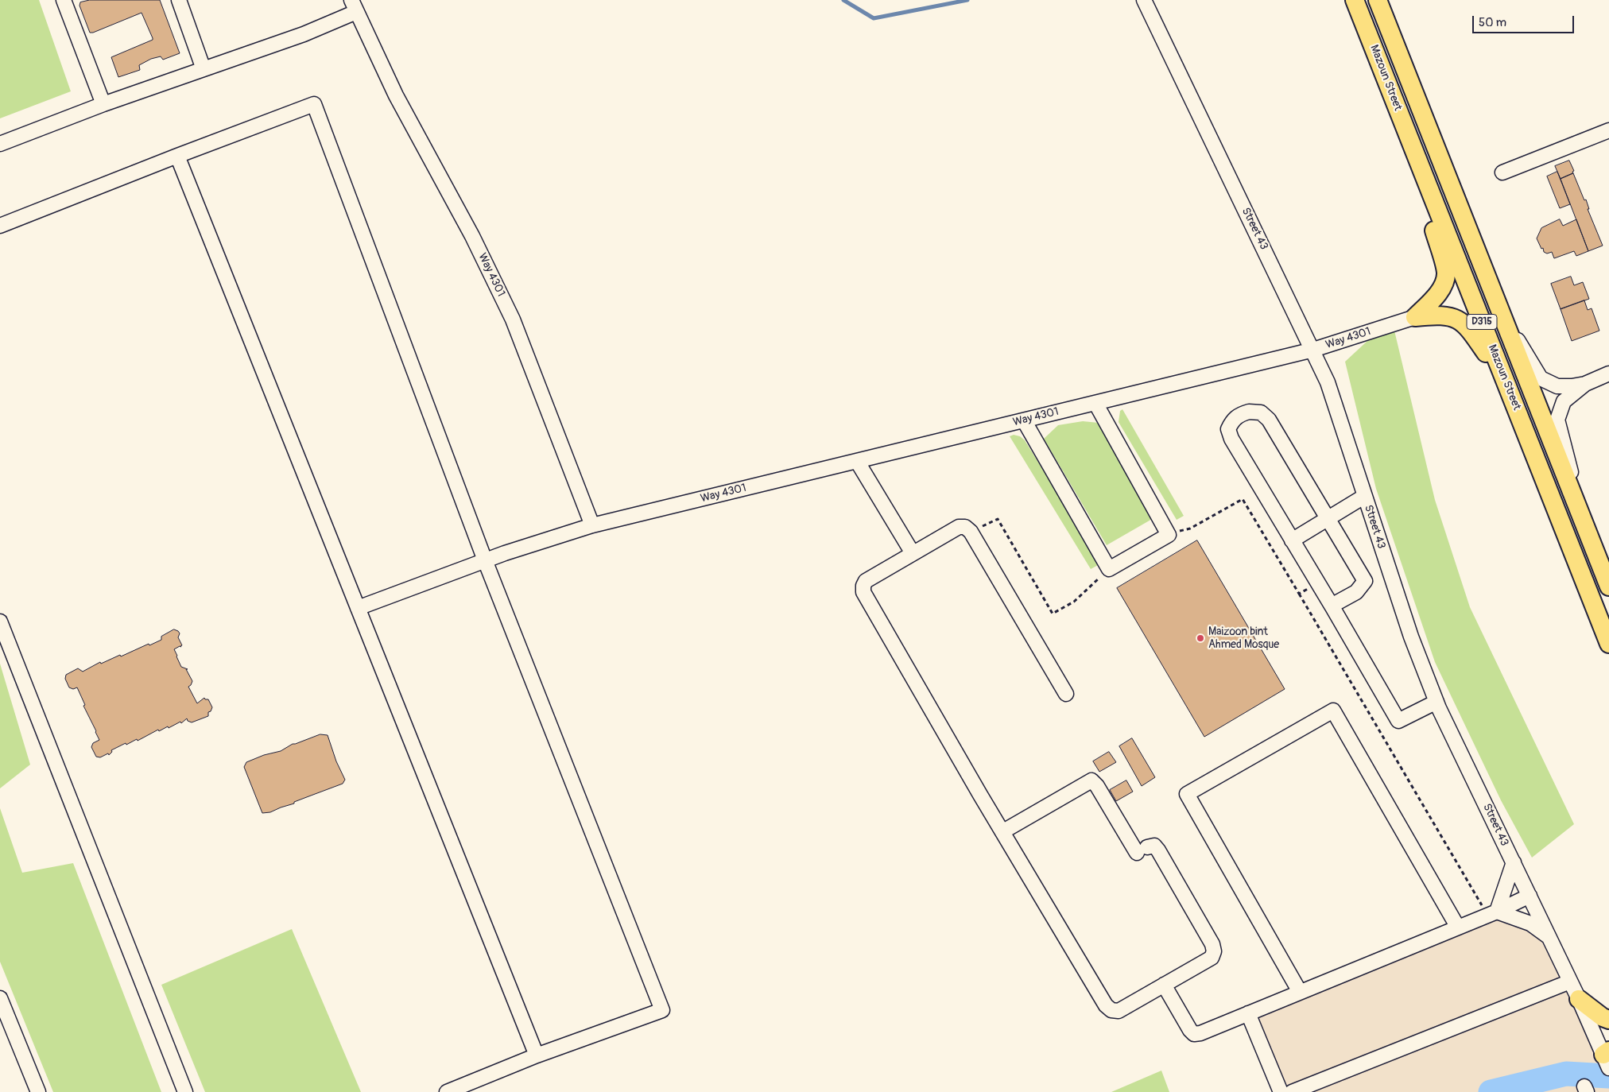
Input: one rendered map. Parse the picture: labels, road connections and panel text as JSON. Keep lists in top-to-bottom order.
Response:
{
  "streets": {
    "main road": ["Mazoun Street", "D315"],
    "street": ["Street 43", "Way 4301"]
  },
  "crossings": [
    ["Street 43", "Way 4301"]
  ],
  "places": ["Maizoon bint Ahmed Mosque"],
  "scale_bar": "50 m"
}
